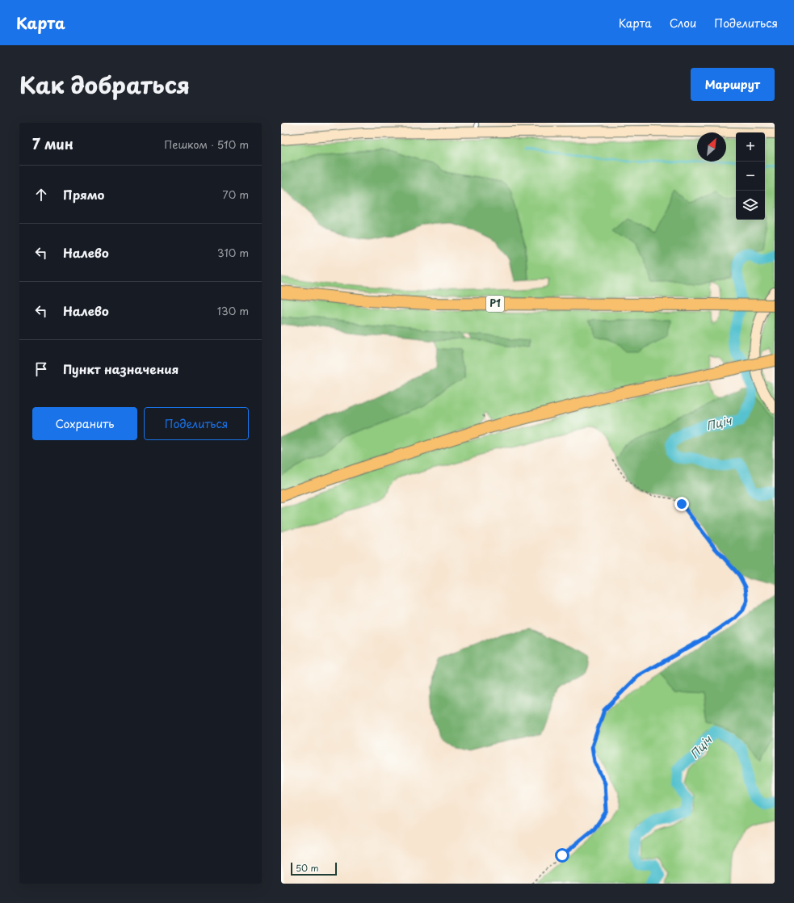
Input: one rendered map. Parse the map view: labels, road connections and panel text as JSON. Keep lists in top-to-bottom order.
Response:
{
  "streets": {
    "highway": ["Р1"]
  },
  "water": ["Пціч"],
  "scale_bar": "50 m",
  "north": "top right",
  "page": {
    "header": "Карта",
    "nav": ["Карта", "Слои", "Поделиться"],
    "title": "Как добраться",
    "buttons": [
      "Маршрут",
      ["Сохранить", "Поделиться"]
    ],
    "heading": ["7 мин", "Пешком · 510 m"],
    "map_buttons": ["+", "−"],
    "list": [
      ["Прямо", "70 m"],
      ["Налево", "310 m"],
      ["Налево", "130 m"],
      "Пункт назначения"
    ],
    "scale": "50 m"
  }
}
